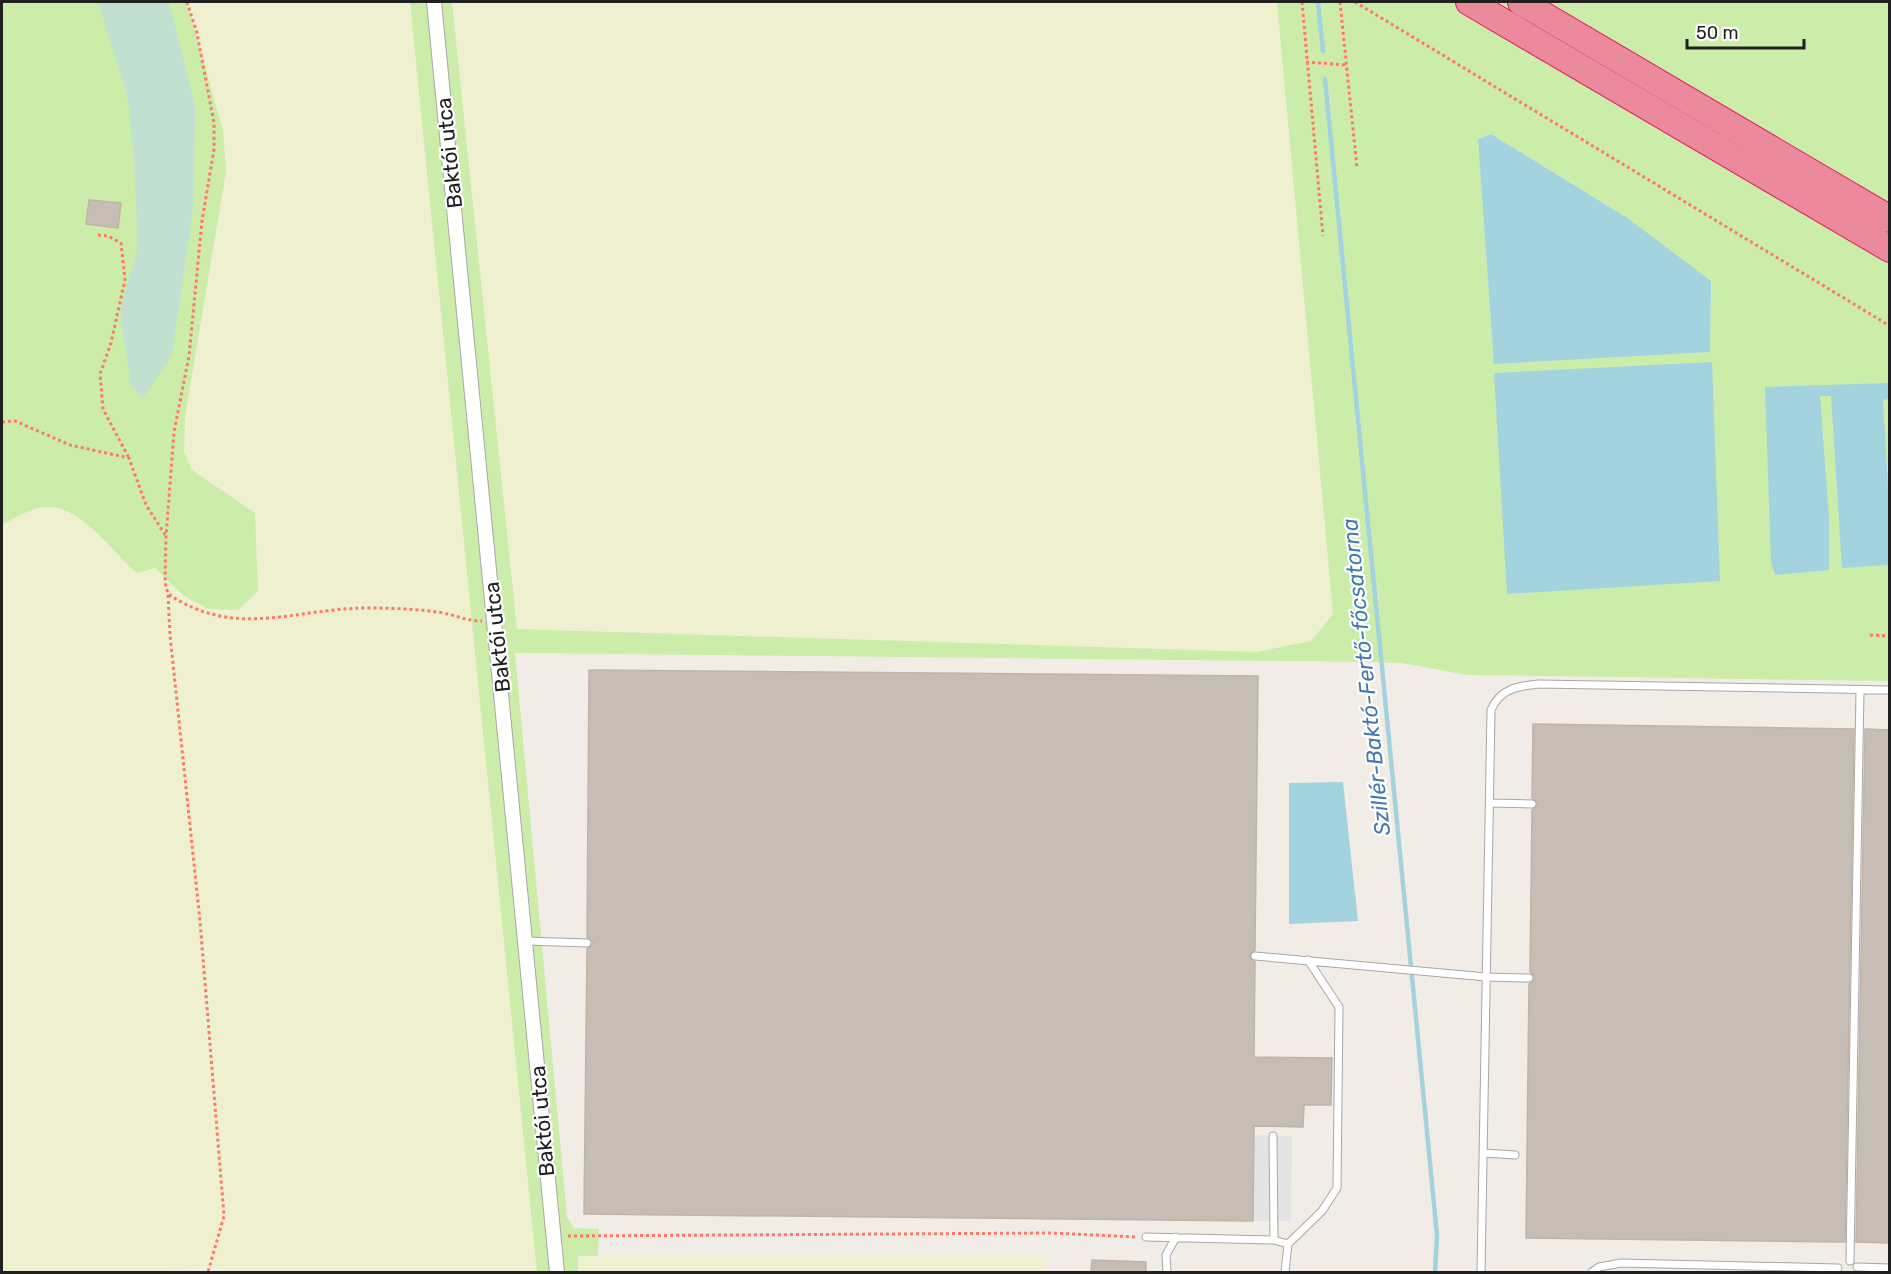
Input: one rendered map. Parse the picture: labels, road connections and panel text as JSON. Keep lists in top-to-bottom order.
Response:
{
  "streets": {
    "street": ["Baktói utca"]
  },
  "water": ["Szillér-Baktó-Fertő-főcsatorna"],
  "scale_bar": "50 m"
}
